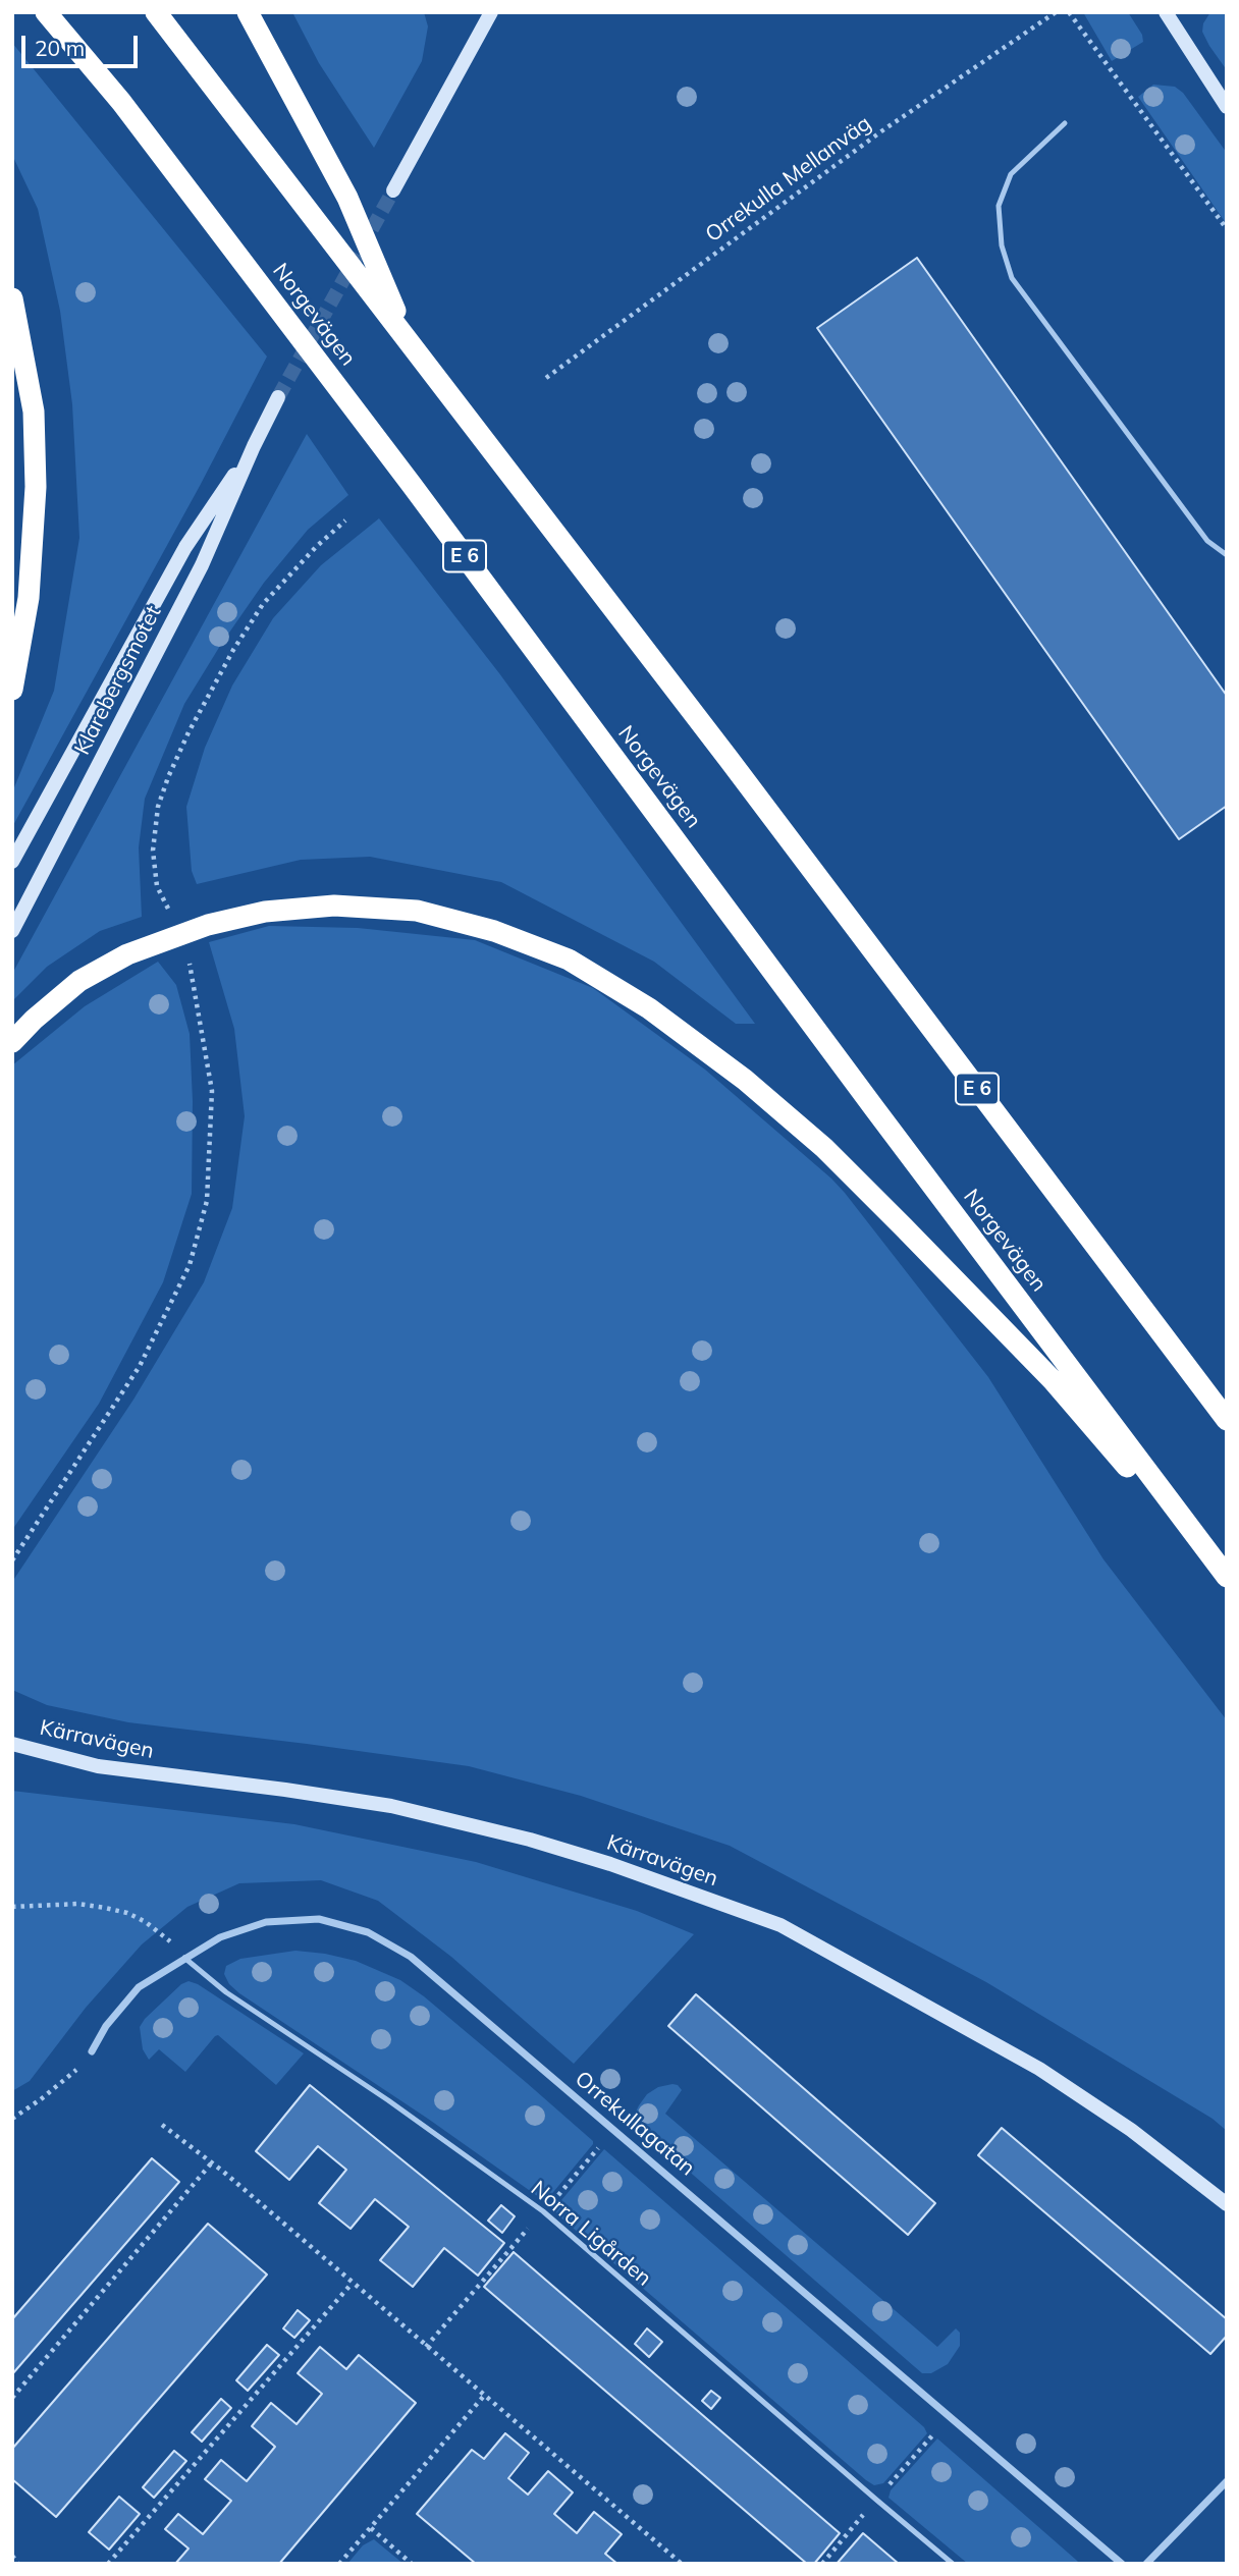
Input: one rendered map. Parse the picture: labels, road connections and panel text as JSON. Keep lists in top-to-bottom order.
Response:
{
  "streets": {
    "highway": ["Norgevägen", "E 6"],
    "street": ["Klarebergsmotet", "Kärravägen", "Orrekullagatan"],
    "lane": ["Norra Ligården"],
    "path": ["Orrekulla Mellanväg"]
  },
  "crossings": [
    ["Orrekullagatan", "Norra Ligården"]
  ],
  "scale_bar": "20 m"
}
